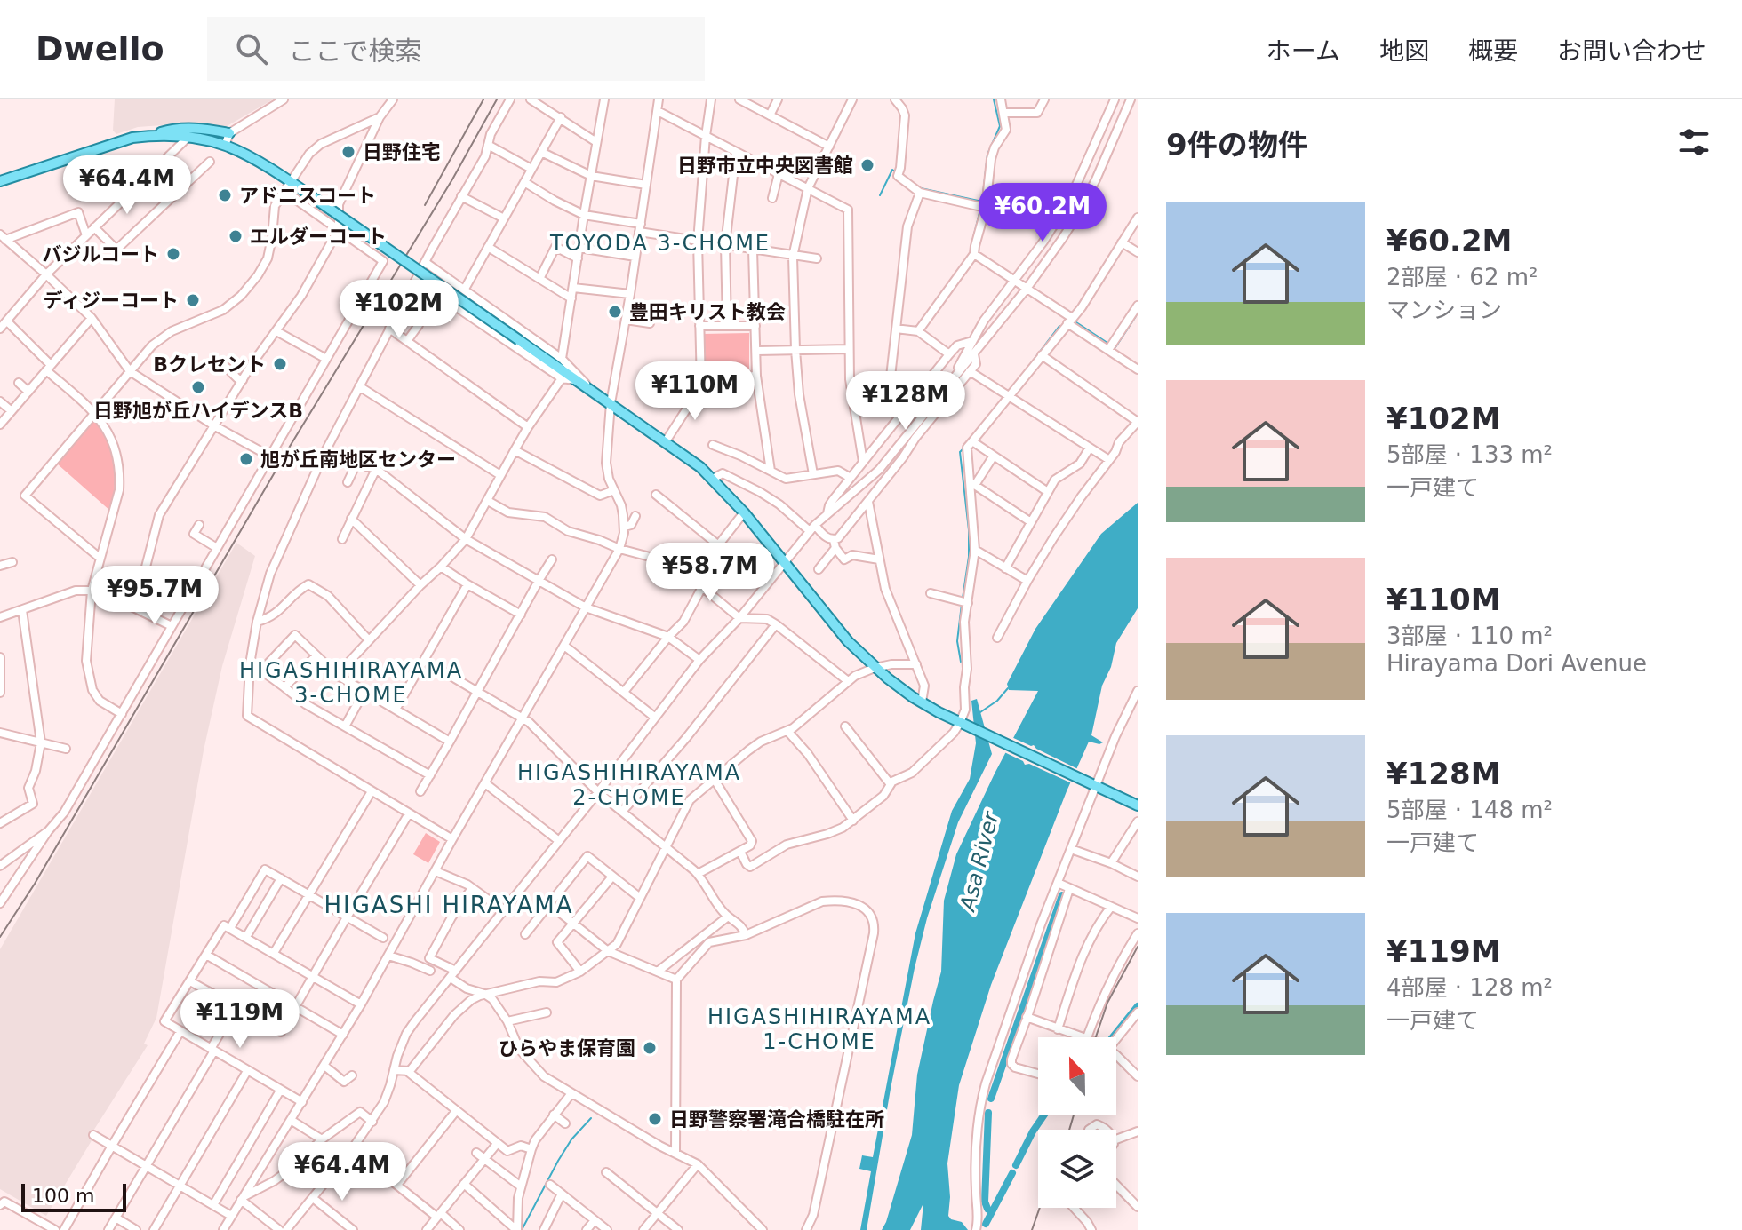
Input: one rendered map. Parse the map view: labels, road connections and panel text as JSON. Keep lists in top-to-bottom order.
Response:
{
  "districts": [
    "TOYODA 3-CHOME",
    "HIGASHIHIRAYAMA 3-CHOME",
    "HIGASHIHIRAYAMA 2-CHOME",
    "HIGASHI HIRAYAMA",
    "HIGASHIHIRAYAMA 1-CHOME"
  ],
  "water": ["Asa River"],
  "places": [
    "日野住宅",
    "日野市立中央図書館",
    "アドニスコート",
    "エルダーコート",
    "バジルコート",
    "ディジーコート",
    "豊田キリスト教会",
    "Bクレセント",
    "日野旭が丘ハイデンスB",
    "旭が丘南地区センター",
    "ひらやま保育園",
    "日野警察署滝合橋駐在所"
  ],
  "scale_bar": "100 m",
  "north": "top",
  "page": {
    "header": "Dwello",
    "search": "ここで検索",
    "nav": [
      "ホーム",
      "地図",
      "概要",
      "お問い合わせ"
    ],
    "heading": "9件の物件",
    "price": [
      "¥64.4M",
      "¥60.2M",
      "¥102M",
      "¥110M",
      "¥128M",
      "¥58.7M",
      "¥95.7M",
      "¥119M",
      "¥64.4M"
    ],
    "list": [
      {
        "name": "¥60.2M",
        "note": "2部屋 · 62 m² · マンション"
      },
      {
        "name": "¥102M",
        "note": "5部屋 · 133 m² · 一戸建て"
      },
      {
        "name": "¥110M",
        "note": "3部屋 · 110 m² · Hirayama Dori Avenue"
      },
      {
        "name": "¥128M",
        "note": "5部屋 · 148 m² · 一戸建て"
      },
      {
        "name": "¥119M",
        "note": "4部屋 · 128 m² · 一戸建て"
      }
    ],
    "scale": "100 m"
  }
}
